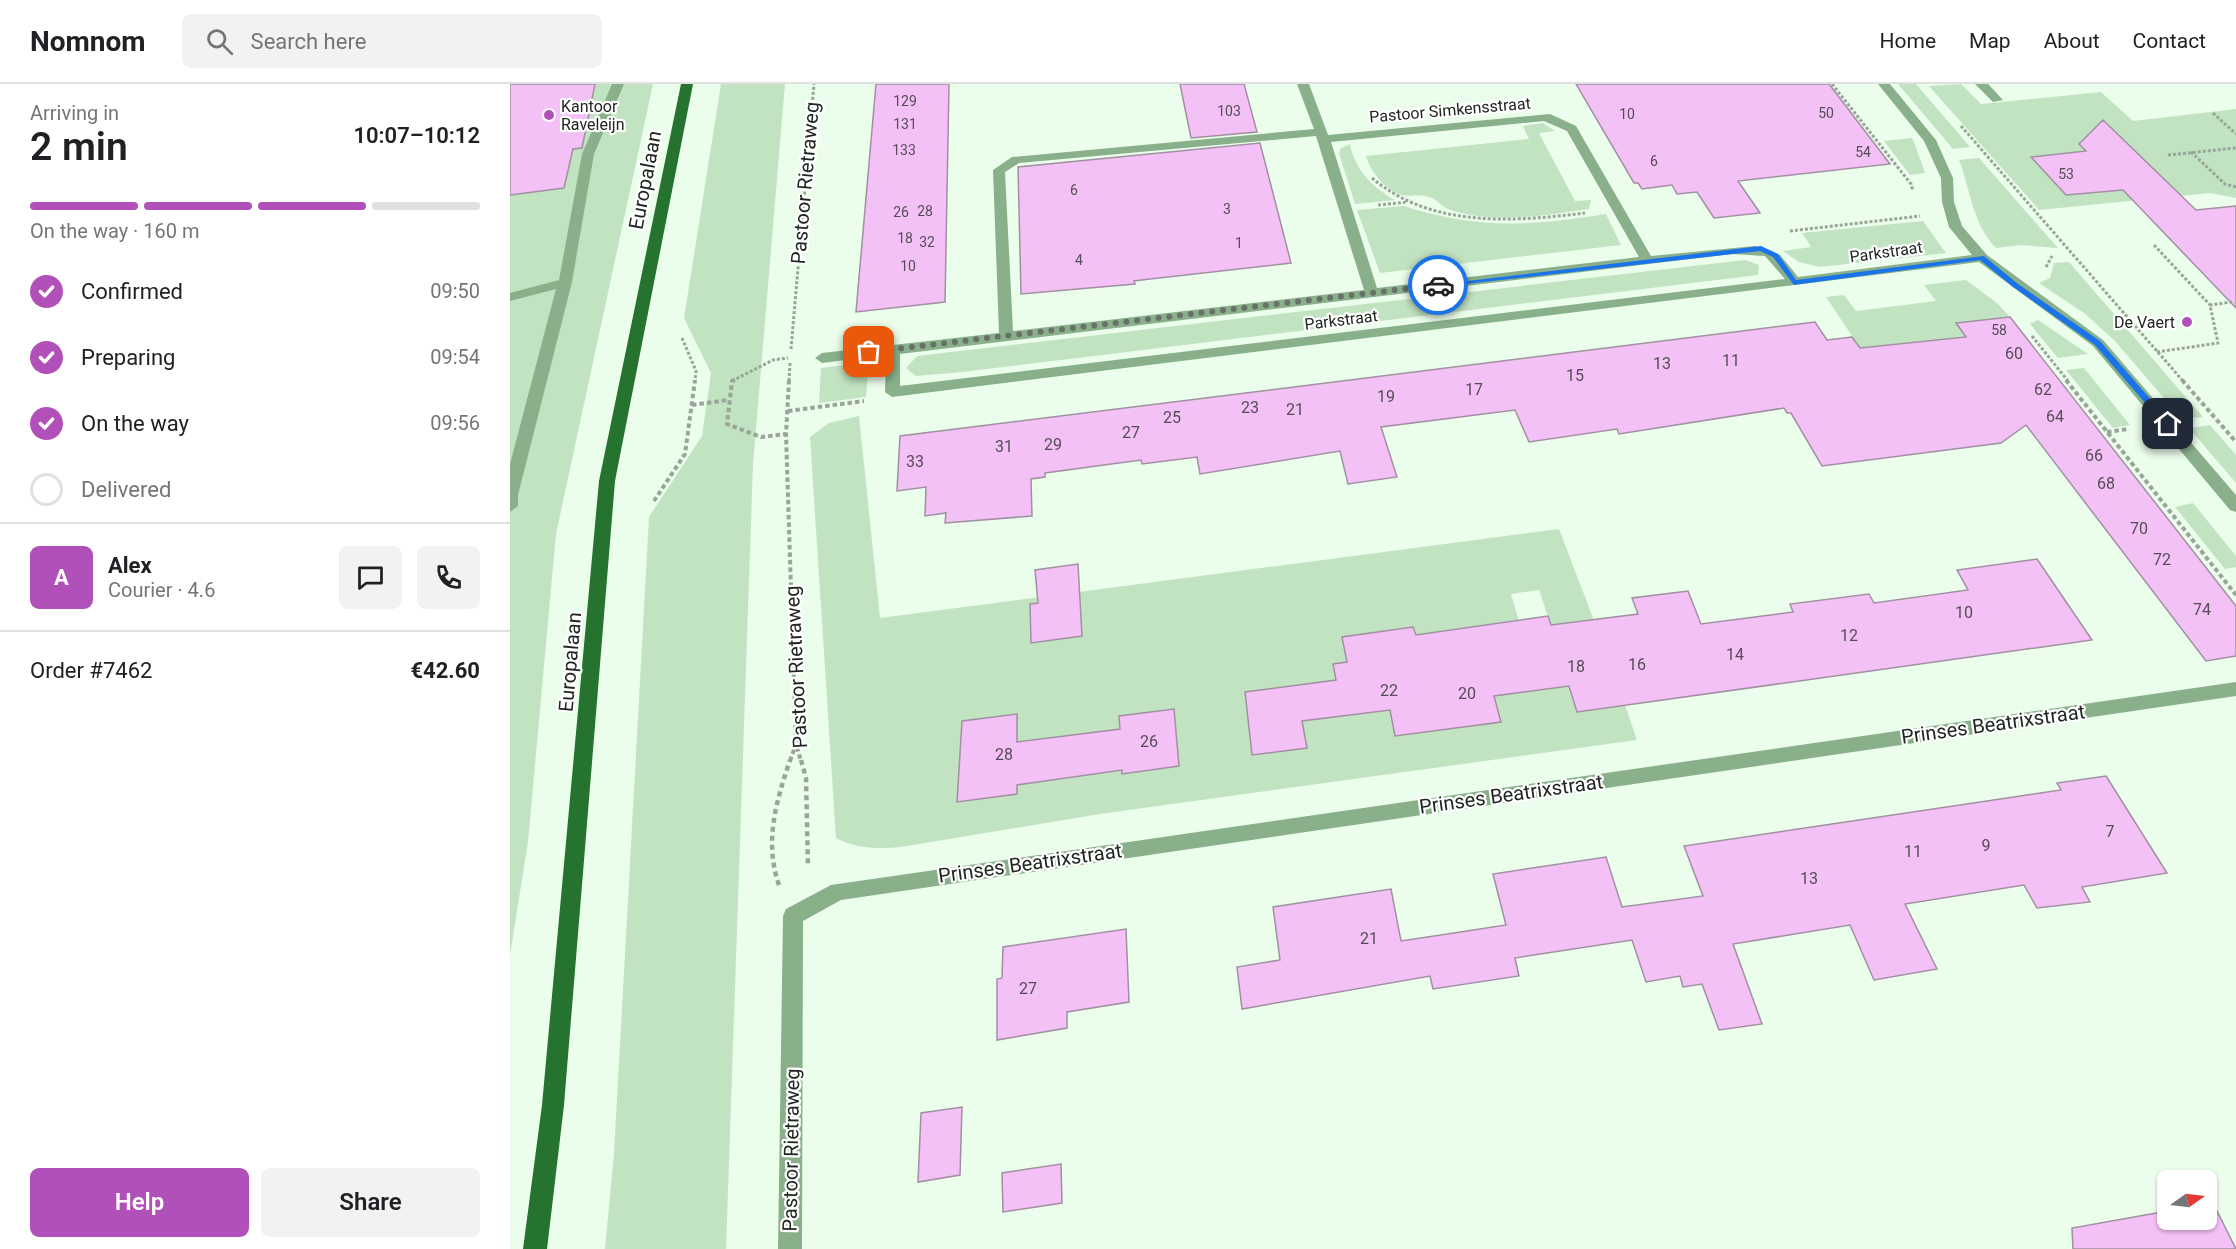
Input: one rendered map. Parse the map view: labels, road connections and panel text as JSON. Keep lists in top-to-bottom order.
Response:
{
  "streets": {
    "main road": ["Europalaan"],
    "street": [
      "Pastoor Simkensstraat",
      "Pastoor Rietraweg",
      "Parkstraat",
      "Prinses Beatrixstraat"
    ]
  },
  "crossings": [
    ["Pastoor Simkensstraat", "Parkstraat"],
    ["Pastoor Rietraweg", "Prinses Beatrixstraat"]
  ],
  "places": ["Kantoor Raveleijn", "De Vaert"],
  "house_numbers": [
    "129",
    "103",
    "50",
    "10",
    "131",
    "133",
    "54",
    "6",
    "53",
    "6",
    "3",
    "28",
    "26",
    "18",
    "32",
    "1",
    "4",
    "10",
    "58",
    "60",
    "11",
    "13",
    "15",
    "17",
    "62",
    "19",
    "23",
    "21",
    "64",
    "25",
    "27",
    "29",
    "31",
    "66",
    "33",
    "68",
    "70",
    "72",
    "74",
    "10",
    "12",
    "14",
    "16",
    "18",
    "22",
    "20",
    "26",
    "28",
    "7",
    "9",
    "11",
    "13",
    "21",
    "27"
  ],
  "north": "right",
  "page": {
    "header": "Nomnom",
    "search": "Search here",
    "nav": [
      "Home",
      "Map",
      "About",
      "Contact"
    ],
    "heading": ["2 min", "Arriving in", "10:07–10:12"],
    "panel": [
      "Alex",
      "Courier · 4.6",
      "Order #7462",
      "€42.60"
    ],
    "bar": "On the way · 160 m",
    "list": [
      ["Confirmed", "09:50"],
      ["Preparing", "09:54"],
      ["On the way", "09:56"],
      "Delivered"
    ],
    "round": "A",
    "buttons": ["Help", "Share"]
  }
}
